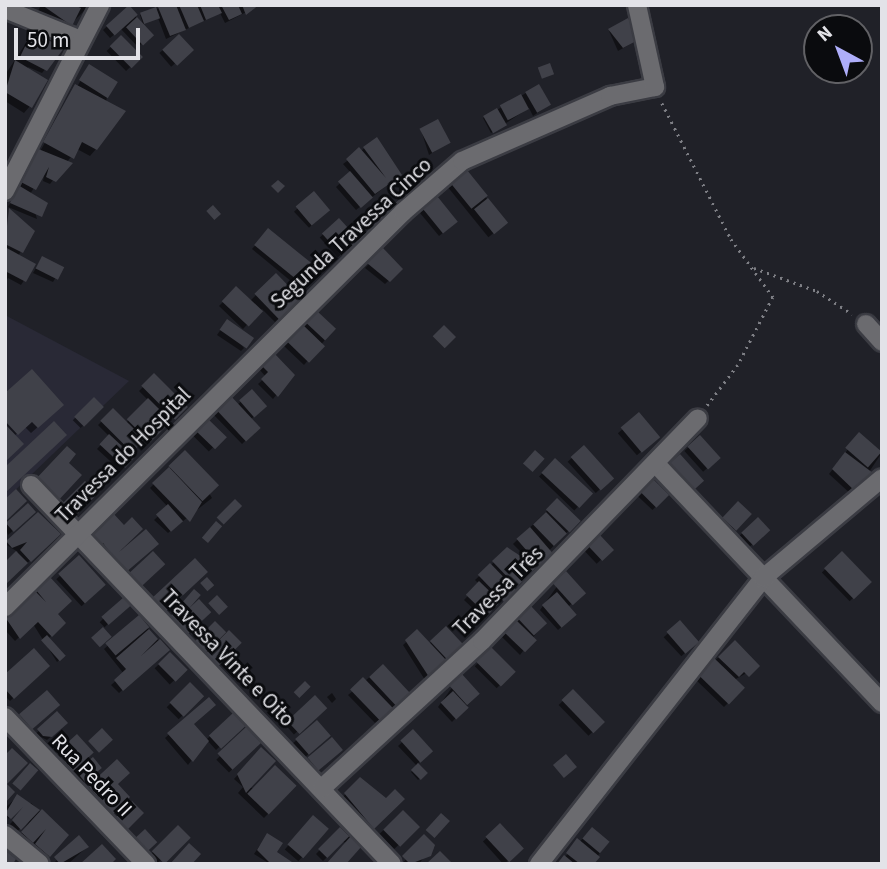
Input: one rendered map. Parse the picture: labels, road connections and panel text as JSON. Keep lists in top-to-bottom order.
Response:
{
  "streets": {
    "street": [
      "Segunda Travessa Cinco",
      "Travessa do Hospital",
      "Travessa Três",
      "Travessa Vinte e Oito",
      "Rua Pedro II"
    ]
  },
  "crossings": [
    ["Segunda Travessa Cinco", "Travessa do Hospital"],
    ["Travessa do Hospital", "Travessa Vinte e Oito"],
    ["Travessa Três", "Travessa Vinte e Oito"]
  ],
  "scale_bar": "50 m",
  "north": "top left"
}
